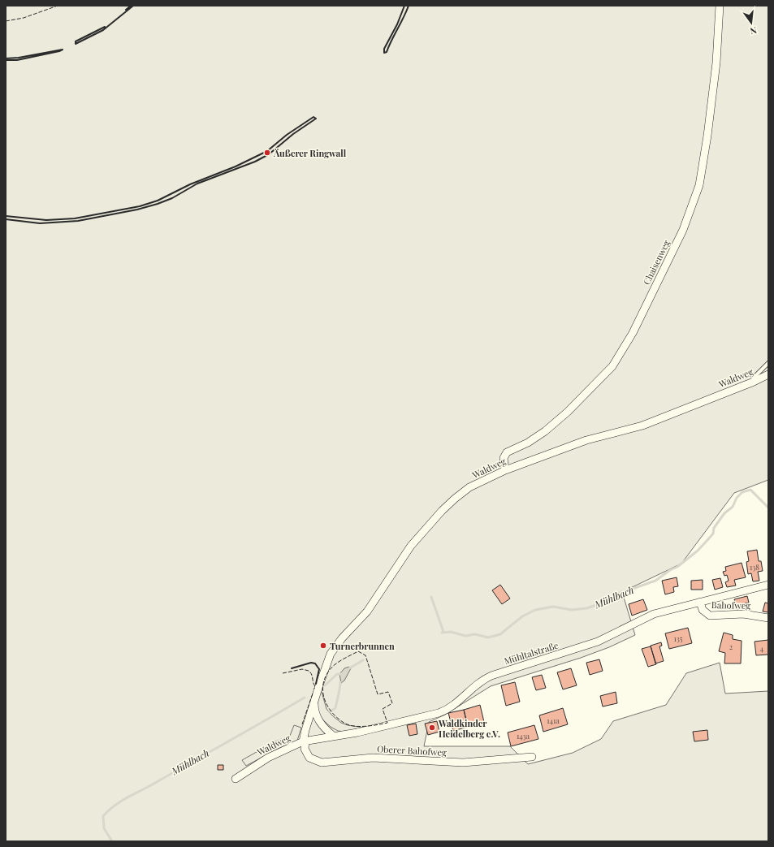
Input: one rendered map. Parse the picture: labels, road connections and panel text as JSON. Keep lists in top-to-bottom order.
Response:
{
  "streets": {
    "street": [
      "Chaisenweg",
      "Waldweg",
      "Bahofweg",
      "Mühltalstraße",
      "Oberer Bahofweg"
    ]
  },
  "crossings": [
    ["Chaisenweg", "Waldweg"],
    ["Waldweg", "Mühltalstraße"],
    ["Waldweg", "Oberer Bahofweg"],
    ["Bahofweg", "Mühltalstraße"],
    ["Mühltalstraße", "Oberer Bahofweg"]
  ],
  "water": ["Mühlbach"],
  "places": ["Äußerer Ringwall", "Turnerbrunnen", "Waldkinder Heidelberg e.V."],
  "house_numbers": [
    "138",
    "135",
    "2",
    "4",
    "141a",
    "143a"
  ],
  "north": "bottom"
}
